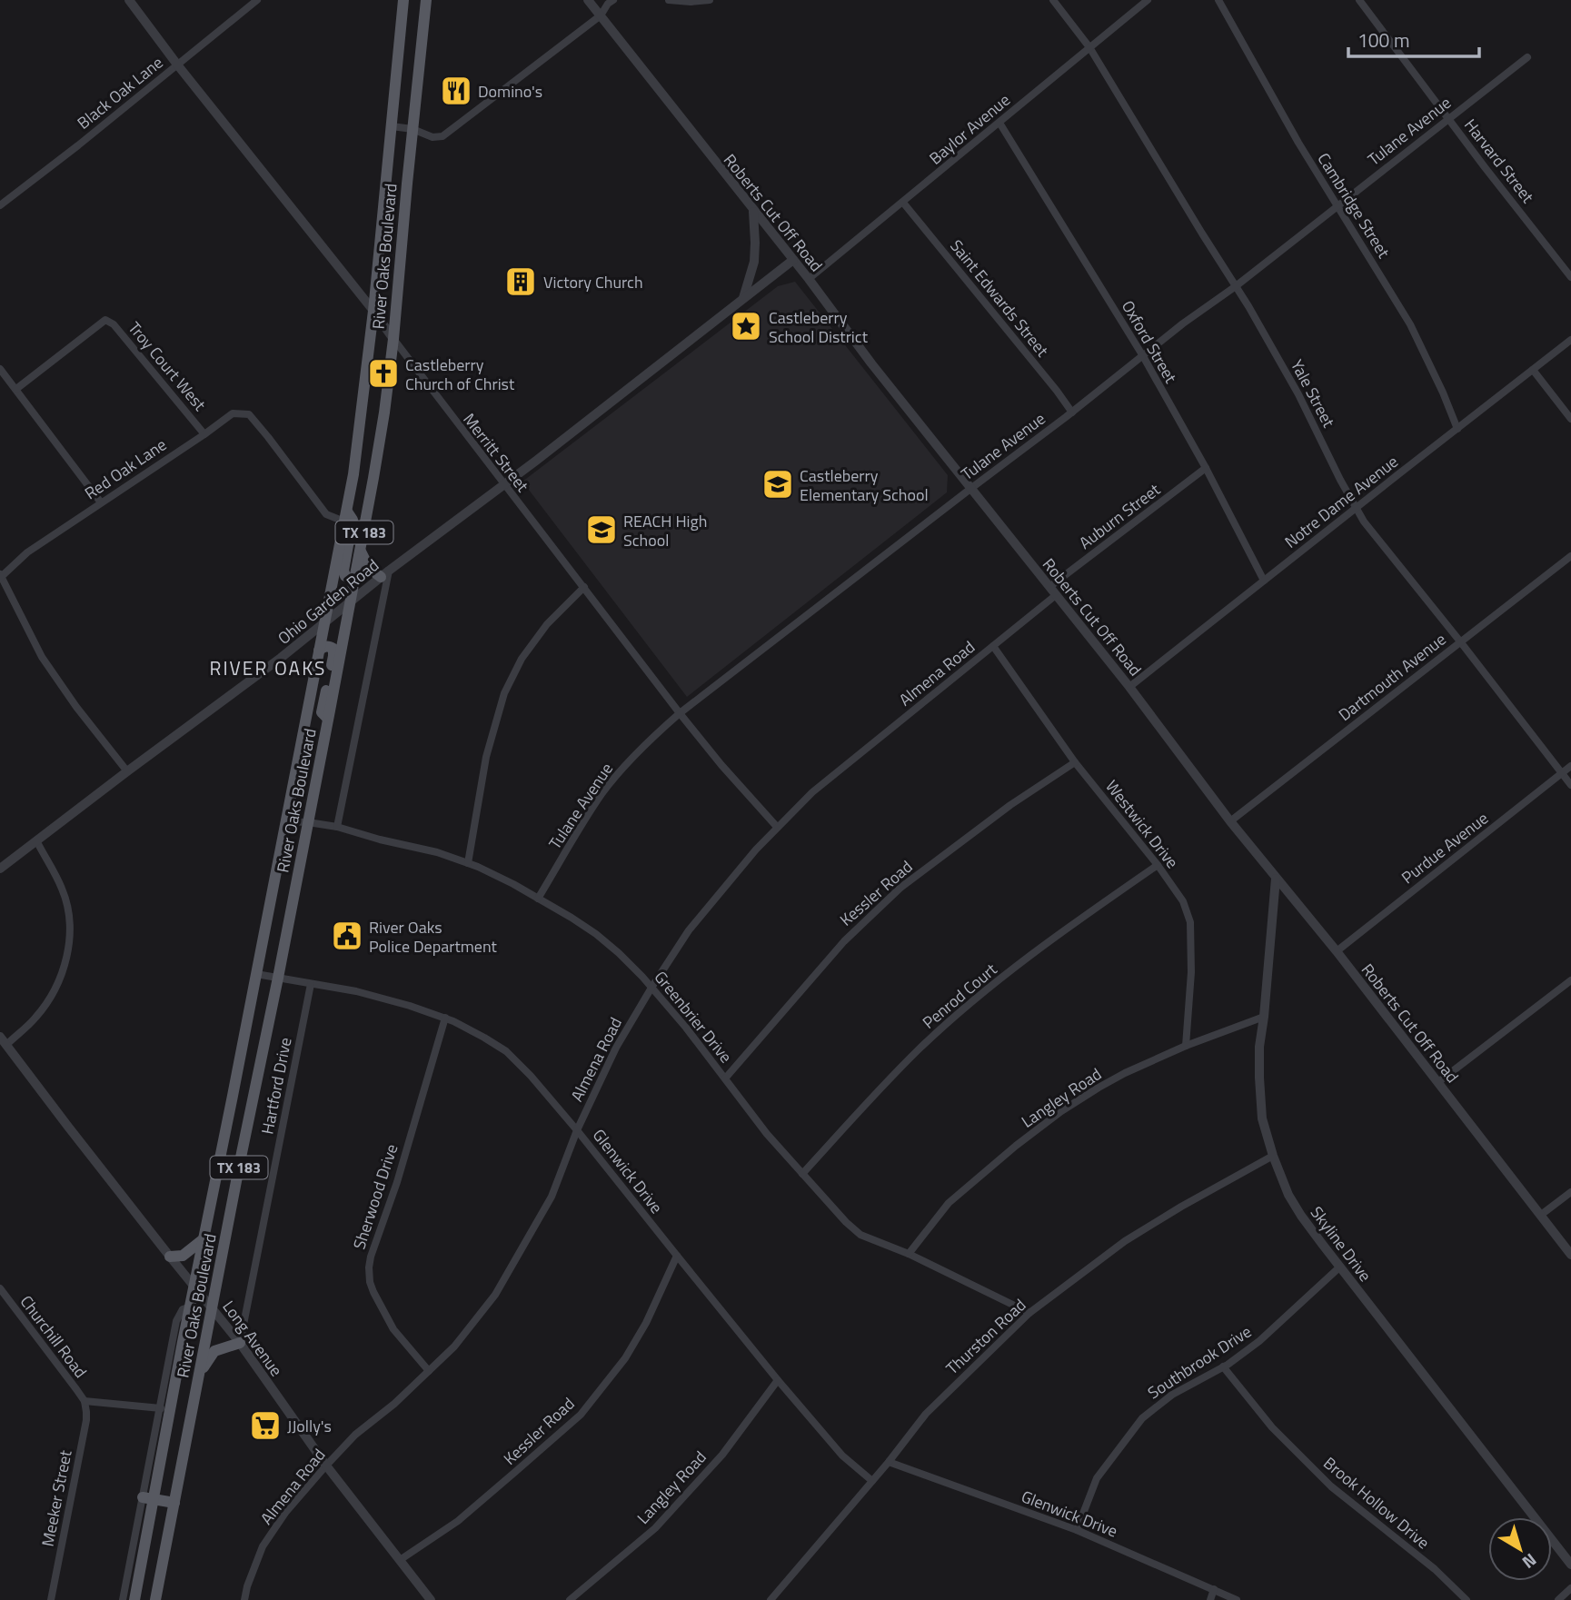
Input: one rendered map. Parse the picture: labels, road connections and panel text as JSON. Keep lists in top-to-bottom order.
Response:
{
  "streets": {
    "main road": ["River Oaks Boulevard", "TX 183"],
    "street": [
      "Black Oak Lane",
      "Baylor Avenue",
      "Tulane Avenue",
      "Harvard Street",
      "Cambridge Street",
      "Roberts Cut Off Road",
      "Saint Edwards Street",
      "Oxford Street",
      "Troy Court West",
      "Yale Street",
      "Merritt Street",
      "Red Oak Lane",
      "Notre Dame Avenue",
      "Auburn Street",
      "Ohio Garden Road",
      "Almena Road",
      "Dartmouth Avenue",
      "Westwick Drive",
      "Purdue Avenue",
      "Kessler Road",
      "Penrod Court",
      "Greenbrier Drive",
      "Hartford Drive",
      "Langley Road",
      "Glenwick Drive",
      "Sherwood Drive",
      "Skyline Drive",
      "Churchill Road",
      "Thurston Road",
      "Long Avenue",
      "Southbrook Drive",
      "Meeker Street",
      "Brook Hollow Drive"
    ]
  },
  "crossings": [
    ["Black Oak Lane", "Merritt Street"],
    ["Baylor Avenue", "Roberts Cut Off Road"],
    ["Baylor Avenue", "Saint Edwards Street"],
    ["Baylor Avenue", "Oxford Street"],
    ["Baylor Avenue", "Yale Street"],
    ["Tulane Avenue", "Harvard Street"],
    ["Tulane Avenue", "Cambridge Street"],
    ["Tulane Avenue", "Roberts Cut Off Road"],
    ["Tulane Avenue", "Saint Edwards Street"],
    ["Tulane Avenue", "Oxford Street"],
    ["Tulane Avenue", "Yale Street"],
    ["Tulane Avenue", "Merritt Street"],
    ["Tulane Avenue", "Greenbrier Drive"],
    ["Cambridge Street", "Notre Dame Avenue"],
    ["Roberts Cut Off Road", "Notre Dame Avenue"],
    ["Roberts Cut Off Road", "Auburn Street"],
    ["Roberts Cut Off Road", "Ohio Garden Road"],
    ["Roberts Cut Off Road", "Almena Road"],
    ["Roberts Cut Off Road", "Dartmouth Avenue"],
    ["Roberts Cut Off Road", "Purdue Avenue"],
    ["Roberts Cut Off Road", "Skyline Drive"],
    ["River Oaks Boulevard", "Merritt Street"],
    ["River Oaks Boulevard", "Red Oak Lane"],
    ["River Oaks Boulevard", "Ohio Garden Road"],
    ["River Oaks Boulevard", "Greenbrier Drive"],
    ["River Oaks Boulevard", "Glenwick Drive"],
    ["River Oaks Boulevard", "Churchill Road"],
    ["River Oaks Boulevard", "Long Avenue"],
    ["Oxford Street", "Notre Dame Avenue"],
    ["Oxford Street", "Auburn Street"],
    ["Troy Court West", "Red Oak Lane"],
    ["Yale Street", "Notre Dame Avenue"],
    ["Yale Street", "Dartmouth Avenue"],
    ["Yale Street", "Purdue Avenue"],
    ["Merritt Street", "Ohio Garden Road"],
    ["Merritt Street", "Almena Road"],
    ["Almena Road", "Westwick Drive"],
    ["Almena Road", "Greenbrier Drive"],
    ["Almena Road", "Glenwick Drive"],
    ["Almena Road", "Sherwood Drive"],
    ["Almena Road", "Long Avenue"],
    ["Westwick Drive", "Kessler Road"],
    ["Westwick Drive", "Penrod Court"],
    ["Westwick Drive", "Langley Road"],
    ["Kessler Road", "Greenbrier Drive"],
    ["Kessler Road", "Glenwick Drive"],
    ["Kessler Road", "Long Avenue"],
    ["Penrod Court", "Greenbrier Drive"],
    ["Greenbrier Drive", "Langley Road"],
    ["Greenbrier Drive", "Thurston Road"],
    ["Hartford Drive", "Glenwick Drive"],
    ["Hartford Drive", "Long Avenue"],
    ["Langley Road", "Glenwick Drive"],
    ["Langley Road", "Skyline Drive"],
    ["Glenwick Drive", "Sherwood Drive"],
    ["Glenwick Drive", "Thurston Road"],
    ["Glenwick Drive", "Southbrook Drive"],
    ["Skyline Drive", "Thurston Road"],
    ["Skyline Drive", "Southbrook Drive"],
    ["Churchill Road", "Meeker Street"],
    ["Southbrook Drive", "Brook Hollow Drive"]
  ],
  "districts": ["RIVER OAKS"],
  "places": {
    "restaurant": ["Domino's"],
    "building": ["Victory Church"],
    "place": ["Castleberry School District"],
    "church": ["Castleberry Church of Christ"],
    "school or university": ["Castleberry Elementary School", "REACH High School"],
    "public building": ["River Oaks Police Department"],
    "supermarket": ["JJolly's"]
  },
  "scale_bar": "100 m",
  "north": "bottom right"
}
